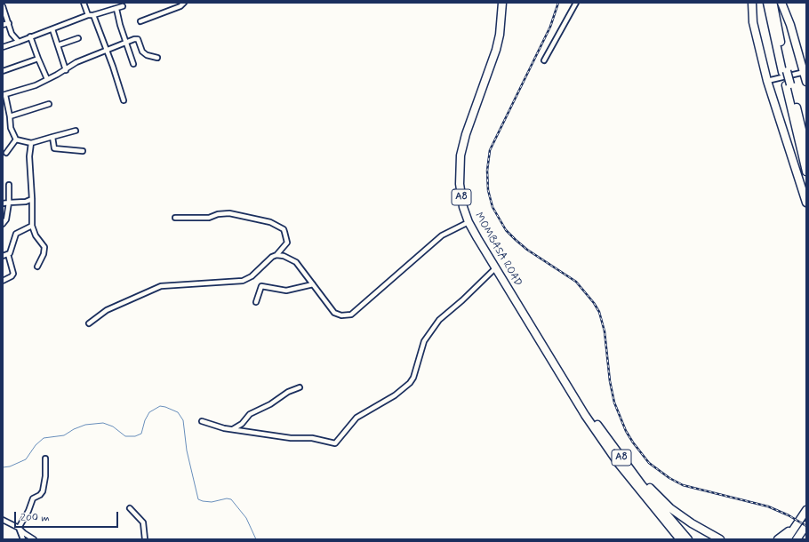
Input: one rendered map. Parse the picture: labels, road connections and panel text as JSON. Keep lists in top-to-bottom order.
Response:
{
  "streets": {
    "highway": ["A8", "MOMBASA ROAD"]
  },
  "scale_bar": "200 m"
}
